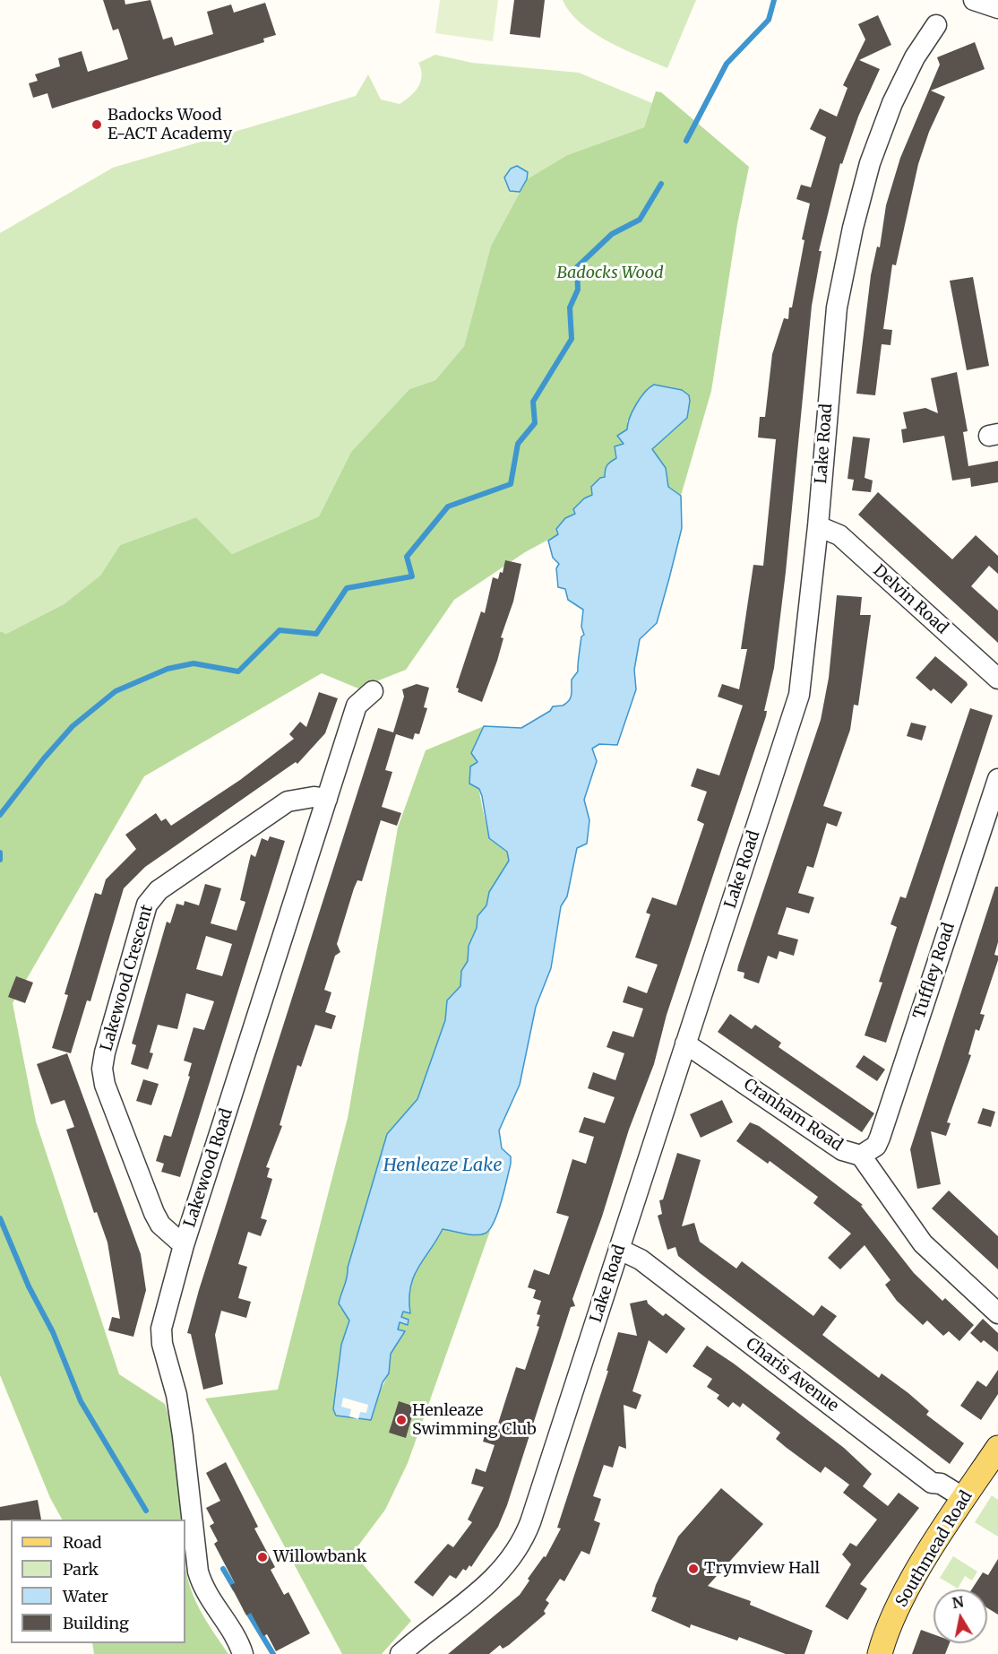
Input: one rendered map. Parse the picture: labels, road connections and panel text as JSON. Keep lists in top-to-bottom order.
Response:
{
  "streets": {
    "main road": ["Southmead Road"],
    "street": [
      "Lake Road",
      "Delvin Road",
      "Tuffley Road",
      "Lakewood Crescent",
      "Cranham Road",
      "Lakewood Road",
      "Charis Avenue"
    ]
  },
  "crossings": [
    ["Lake Road", "Delvin Road"],
    ["Lake Road", "Cranham Road"],
    ["Lake Road", "Charis Avenue"],
    ["Tuffley Road", "Cranham Road"],
    ["Lakewood Crescent", "Lakewood Road"],
    ["Charis Avenue", "Southmead Road"]
  ],
  "water": ["Henleaze Lake"],
  "parks": ["Badocks Wood"],
  "places": [
    "Badocks Wood E-ACT Academy",
    "Henleaze Swimming Club",
    "Willowbank",
    "Trymview Hall"
  ],
  "legend": [
    "Road",
    "Park",
    "Water",
    "Building"
  ],
  "north": "top"
}
